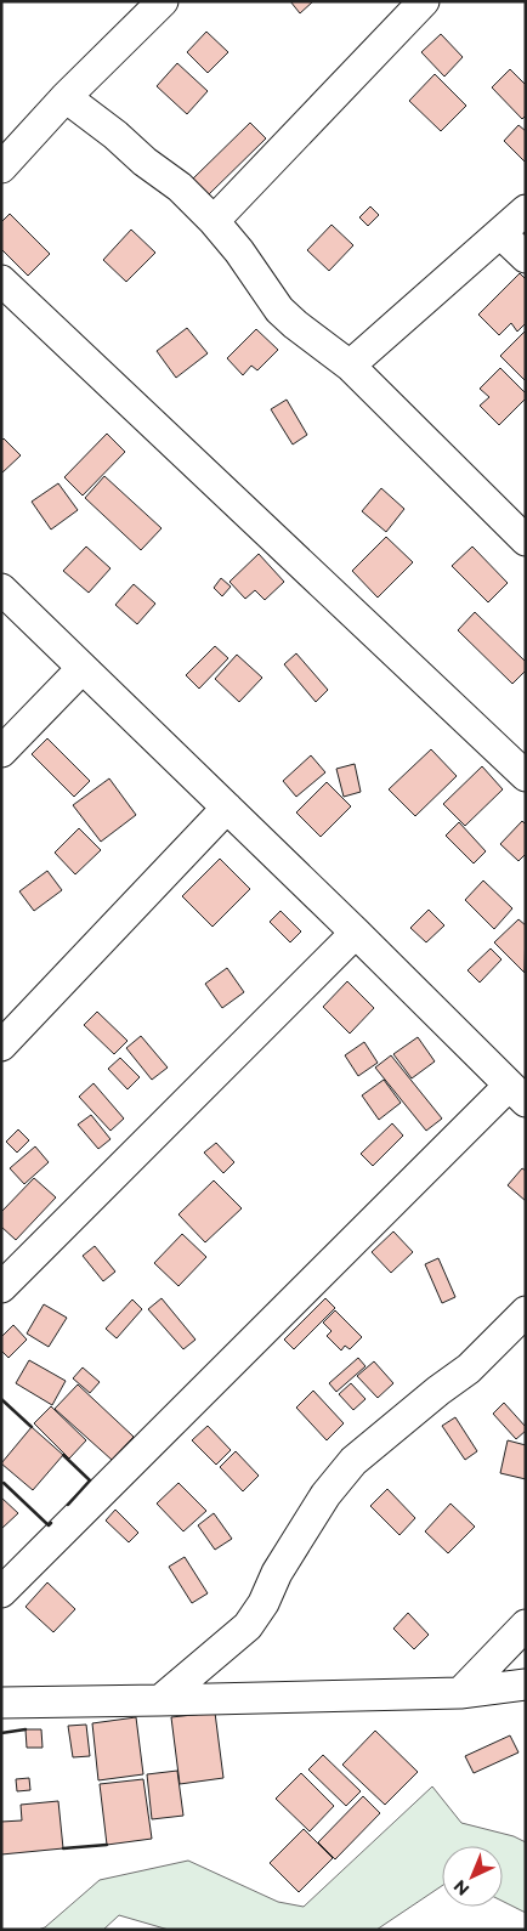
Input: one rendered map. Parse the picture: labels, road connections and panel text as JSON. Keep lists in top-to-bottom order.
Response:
{
  "north": "bottom left"
}
